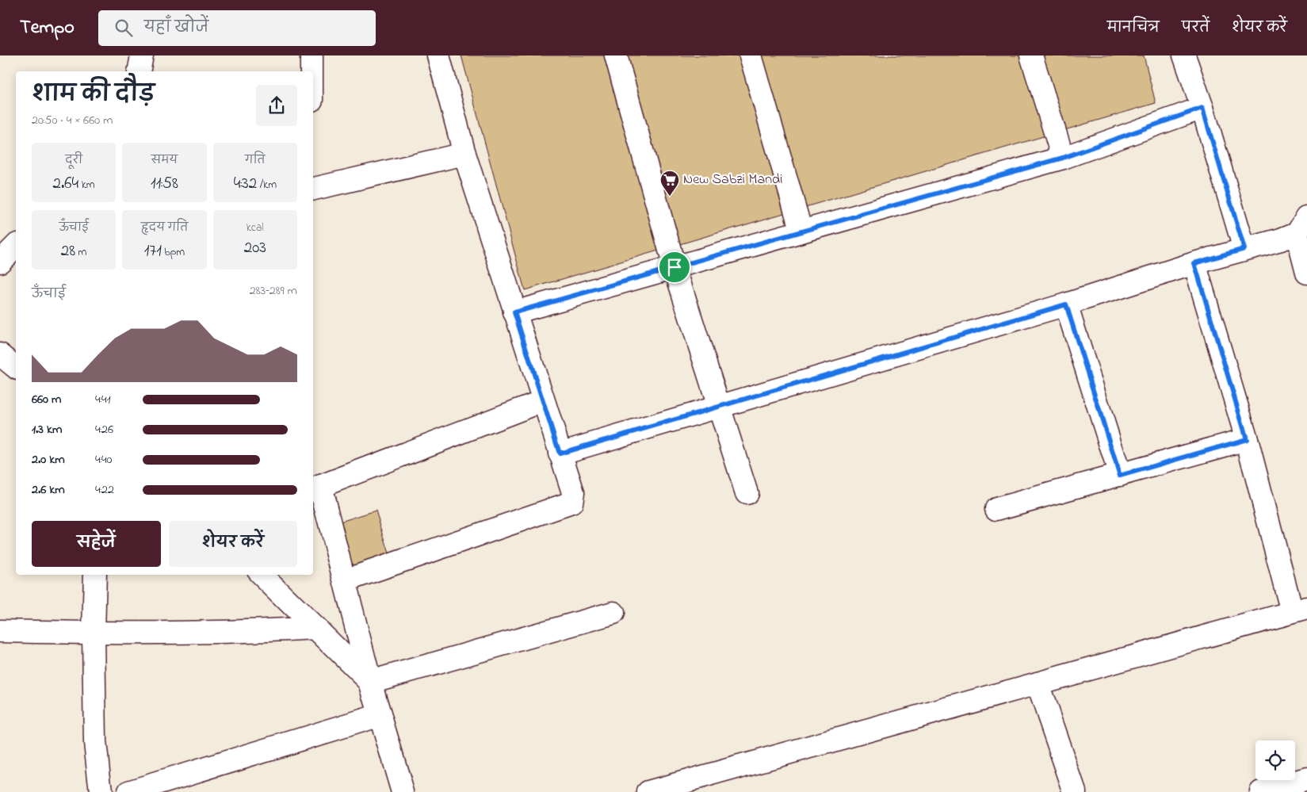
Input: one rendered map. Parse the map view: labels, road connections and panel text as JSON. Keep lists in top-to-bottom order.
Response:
{
  "places": {
    "supermarket": ["New Sabzi Mandi"]
  },
  "page": {
    "header": "Tempo",
    "search": "यहाँ खोजें",
    "nav": ["मानचित्र", "परतें", "शेयर करें"],
    "heading": ["शाम की दौड़", "20:50 · 4 × 660 m"],
    "stats": [
      ["दूरी", "2.64 km"],
      ["समय", "11:58"],
      ["गति", "4:32 /km"],
      ["ऊँचाई", "28 m"],
      ["हृदय गति", "171 bpm"],
      ["kcal", "203"]
    ],
    "chart": ["ऊँचाई", "283–289 m"],
    "list": [
      {
        "name": "660 m",
        "note": "4:41"
      },
      {
        "name": "1.3 km",
        "note": "4:26"
      },
      {
        "name": "2.0 km",
        "note": "4:40"
      },
      {
        "name": "2.6 km",
        "note": "4:22"
      }
    ],
    "buttons": ["सहेजें", "शेयर करें"]
  }
}
